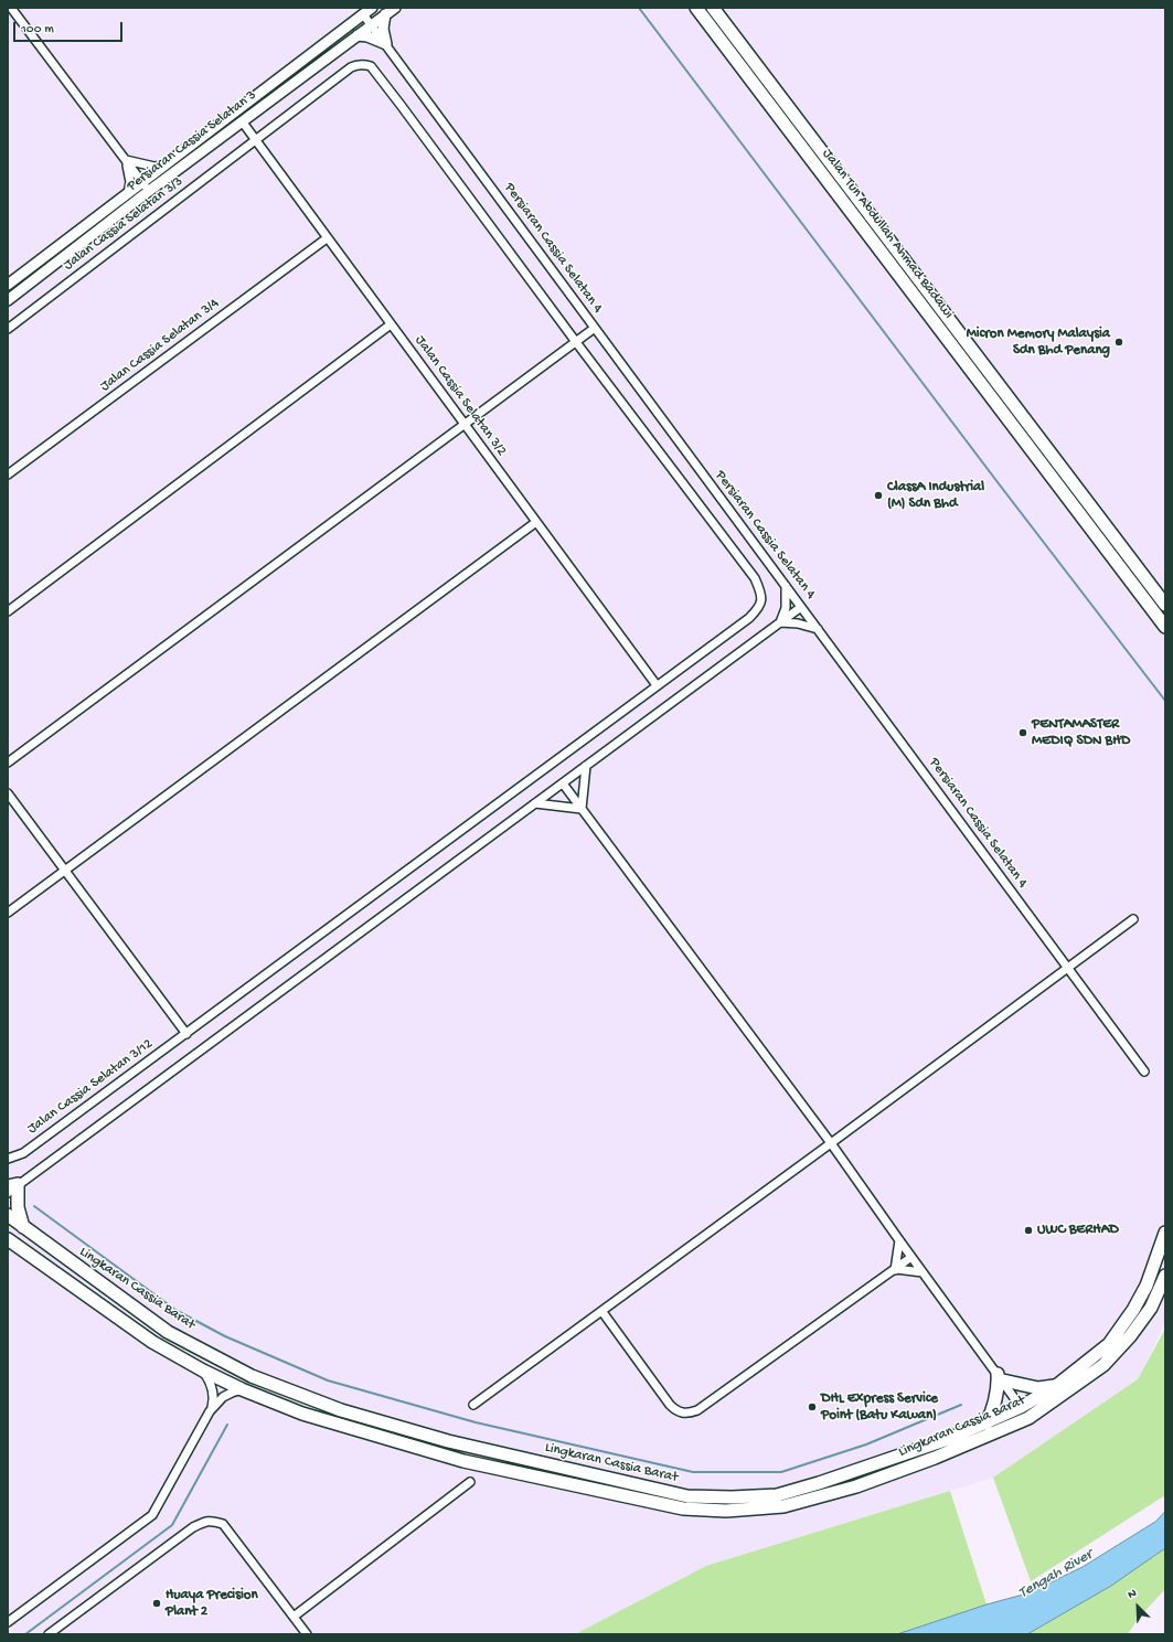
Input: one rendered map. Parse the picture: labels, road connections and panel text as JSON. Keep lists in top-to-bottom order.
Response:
{
  "streets": {
    "main road": ["Jalan Tun Abdullah Ahmad Badawi", "Lingkaran Cassia Barat"],
    "street": [
      "Persiaran Cassia Selatan 3",
      "Jalan Cassia Selatan 3/3",
      "Persiaran Cassia Selatan 4",
      "Jalan Cassia Selatan 3/4",
      "Jalan Cassia Selatan 3/2",
      "Jalan Cassia Selatan 3/12"
    ]
  },
  "crossings": [
    ["Persiaran Cassia Selatan 3", "Persiaran Cassia Selatan 4"],
    ["Persiaran Cassia Selatan 3", "Jalan Cassia Selatan 3/2"],
    ["Jalan Cassia Selatan 3/3", "Jalan Cassia Selatan 3/2"],
    ["Jalan Cassia Selatan 3/3", "Jalan Cassia Selatan 3/12"],
    ["Jalan Cassia Selatan 3/4", "Jalan Cassia Selatan 3/2"],
    ["Jalan Cassia Selatan 3/2", "Jalan Cassia Selatan 3/12"]
  ],
  "water": ["Tengah River"],
  "places": [
    "Micron Memory Malaysia Sdn Bhd Penang",
    "ClassA Industrial (M) Sdn Bhd",
    "PENTAMASTER MEDIQ SDN BHD",
    "UWC BERHAD",
    "DHL Express Service Point (Batu Kawan)",
    "Huaya Precision Plant 2"
  ],
  "scale_bar": "100 m",
  "north": "top left"
}
